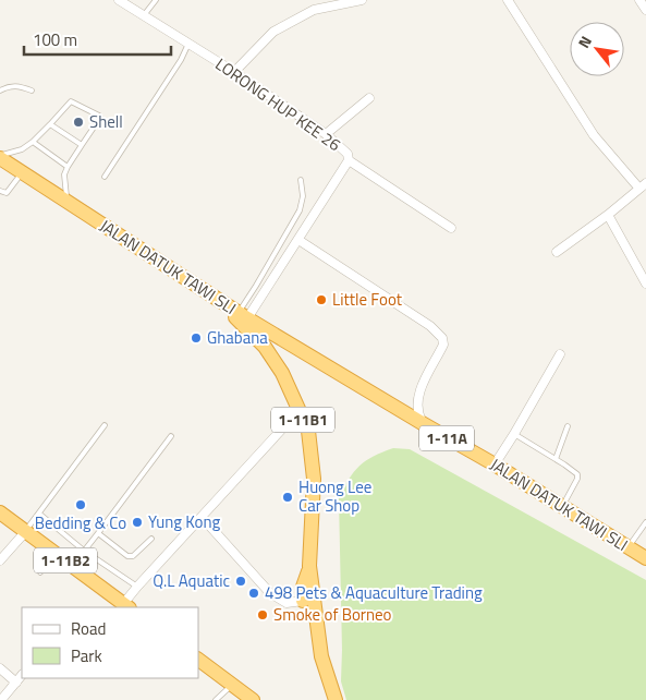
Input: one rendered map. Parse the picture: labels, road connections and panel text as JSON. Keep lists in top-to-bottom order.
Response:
{
  "streets": {
    "highway": [
      "JALAN DATUK TAWI SLI",
      "1-11B1",
      "1-11A",
      "1-11B2"
    ],
    "street": ["LORONG HUP KEE 26"]
  },
  "crossings": [
    ["JALAN DATUK TAWI SLI", "1-11B1"]
  ],
  "places": [
    "Shell",
    "Little Foot",
    "Ghabana",
    "Huong Lee Car Shop",
    "Bedding & Co",
    "Yung Kong",
    "Q.L Aquatic",
    "498 Pets & Aquaculture Trading",
    "Smoke of Borneo"
  ],
  "legend": ["Road", "Park"],
  "scale_bar": "100 m",
  "north": "top left"
}
